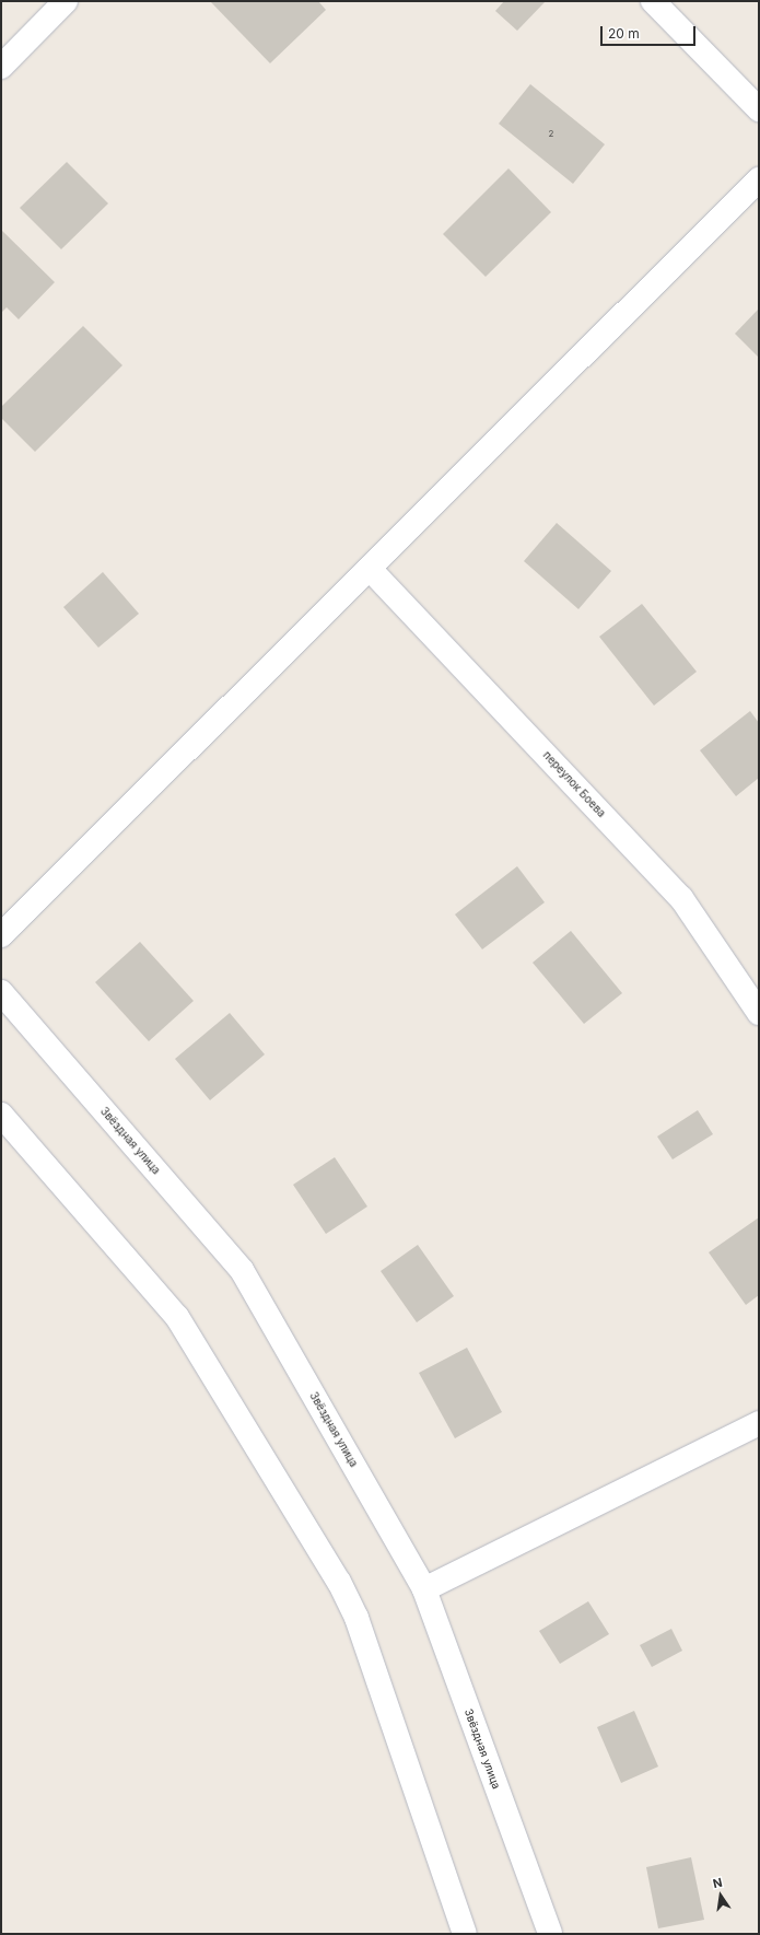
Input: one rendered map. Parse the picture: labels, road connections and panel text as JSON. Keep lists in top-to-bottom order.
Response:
{
  "streets": {
    "street": ["переулок Боева", "Звёздная улица"]
  },
  "house_numbers": ["2"],
  "scale_bar": "20 m",
  "north": "top"
}
